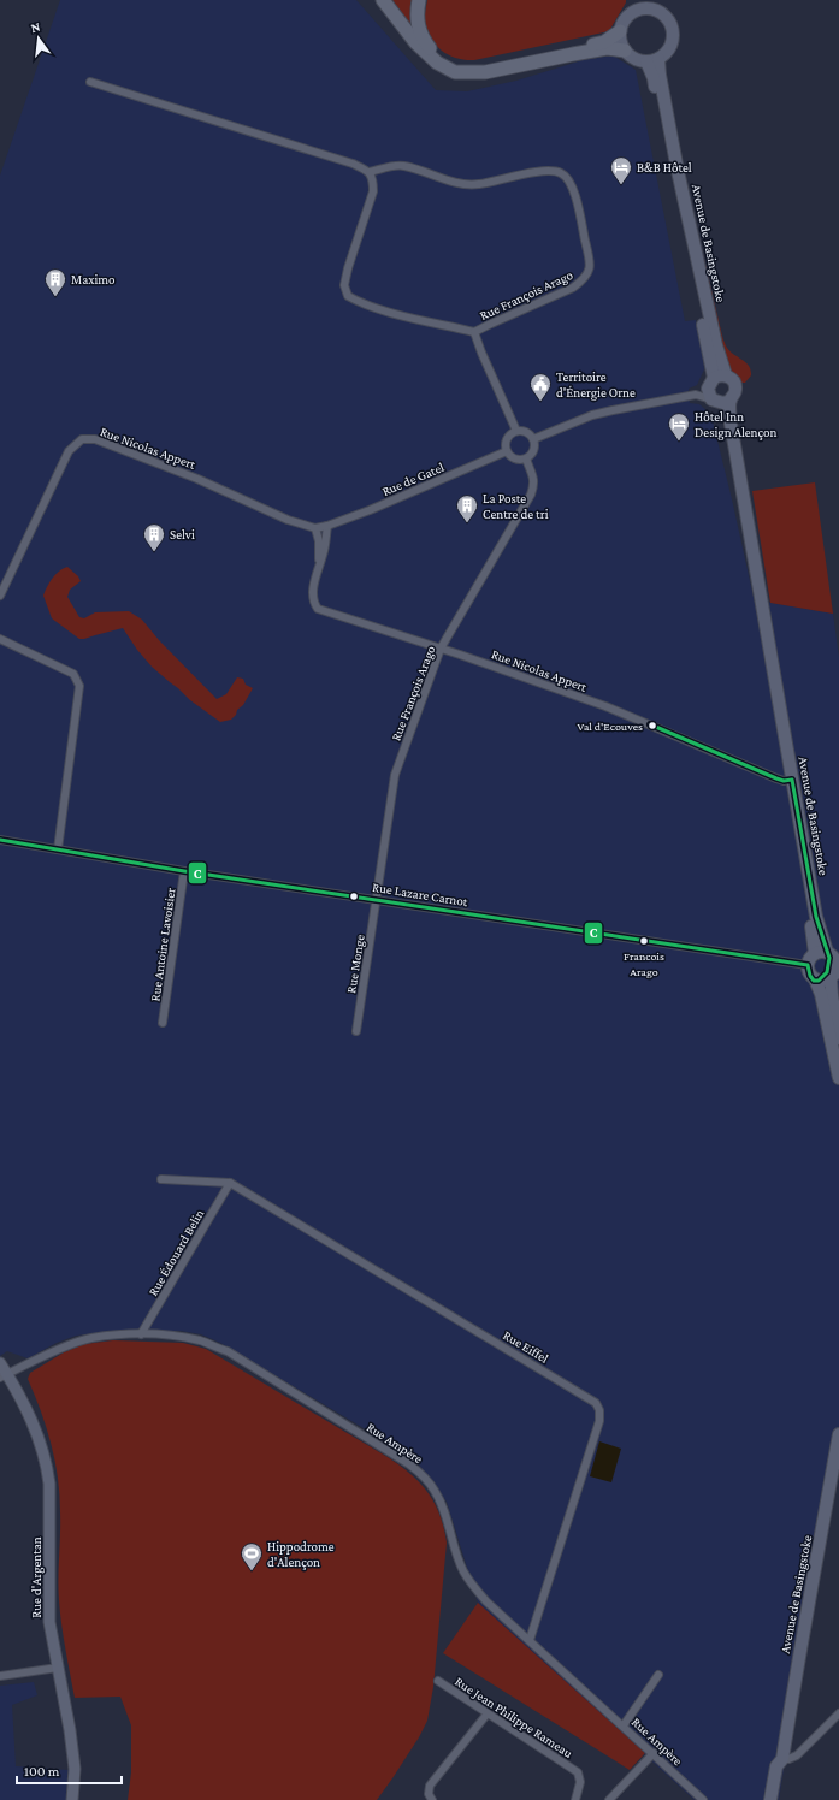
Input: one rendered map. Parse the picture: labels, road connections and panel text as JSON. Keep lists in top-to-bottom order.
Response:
{
  "streets": {
    "main road": ["Avenue de Basingstoke", "Rue d'Argentan"],
    "street": [
      "Rue François Arago",
      "Rue Nicolas Appert",
      "Rue de Gatel",
      "Rue Lazare Carnot",
      "Rue Antoine Lavoisier",
      "Rue Monge",
      "Rue Édouard Belin",
      "Rue Eiffel",
      "Rue Ampère",
      "Rue Jean Philippe Rameau"
    ]
  },
  "crossings": [
    ["Avenue de Basingstoke", "Rue Nicolas Appert"],
    ["Avenue de Basingstoke", "Rue Lazare Carnot"],
    ["Rue François Arago", "Rue Nicolas Appert"],
    ["Rue François Arago", "Rue de Gatel"],
    ["Rue François Arago", "Rue Lazare Carnot"],
    ["Rue François Arago", "Rue Monge"],
    ["Rue Nicolas Appert", "Rue de Gatel"],
    ["Rue Lazare Carnot", "Rue Antoine Lavoisier"],
    ["Rue Lazare Carnot", "Rue Monge"],
    ["Rue Édouard Belin", "Rue Eiffel"],
    ["Rue Édouard Belin", "Rue Ampère"],
    ["Rue Eiffel", "Rue Ampère"],
    ["Rue Ampère", "Rue d'Argentan"]
  ],
  "places": {
    "hotel": ["B&B Hôtel", "Hôtel Inn Design Alençon"],
    "building": ["Maximo", "La Poste Centre de tri", "Selvi"],
    "public building": ["Territoire d'Énergie Orne"],
    "other": ["Val d'Ecouves", "Francois Arago"],
    "sports": ["Hippodrome d'Alençon"]
  },
  "lines": ["transit line C"],
  "scale_bar": "100 m",
  "north": "top"
}
